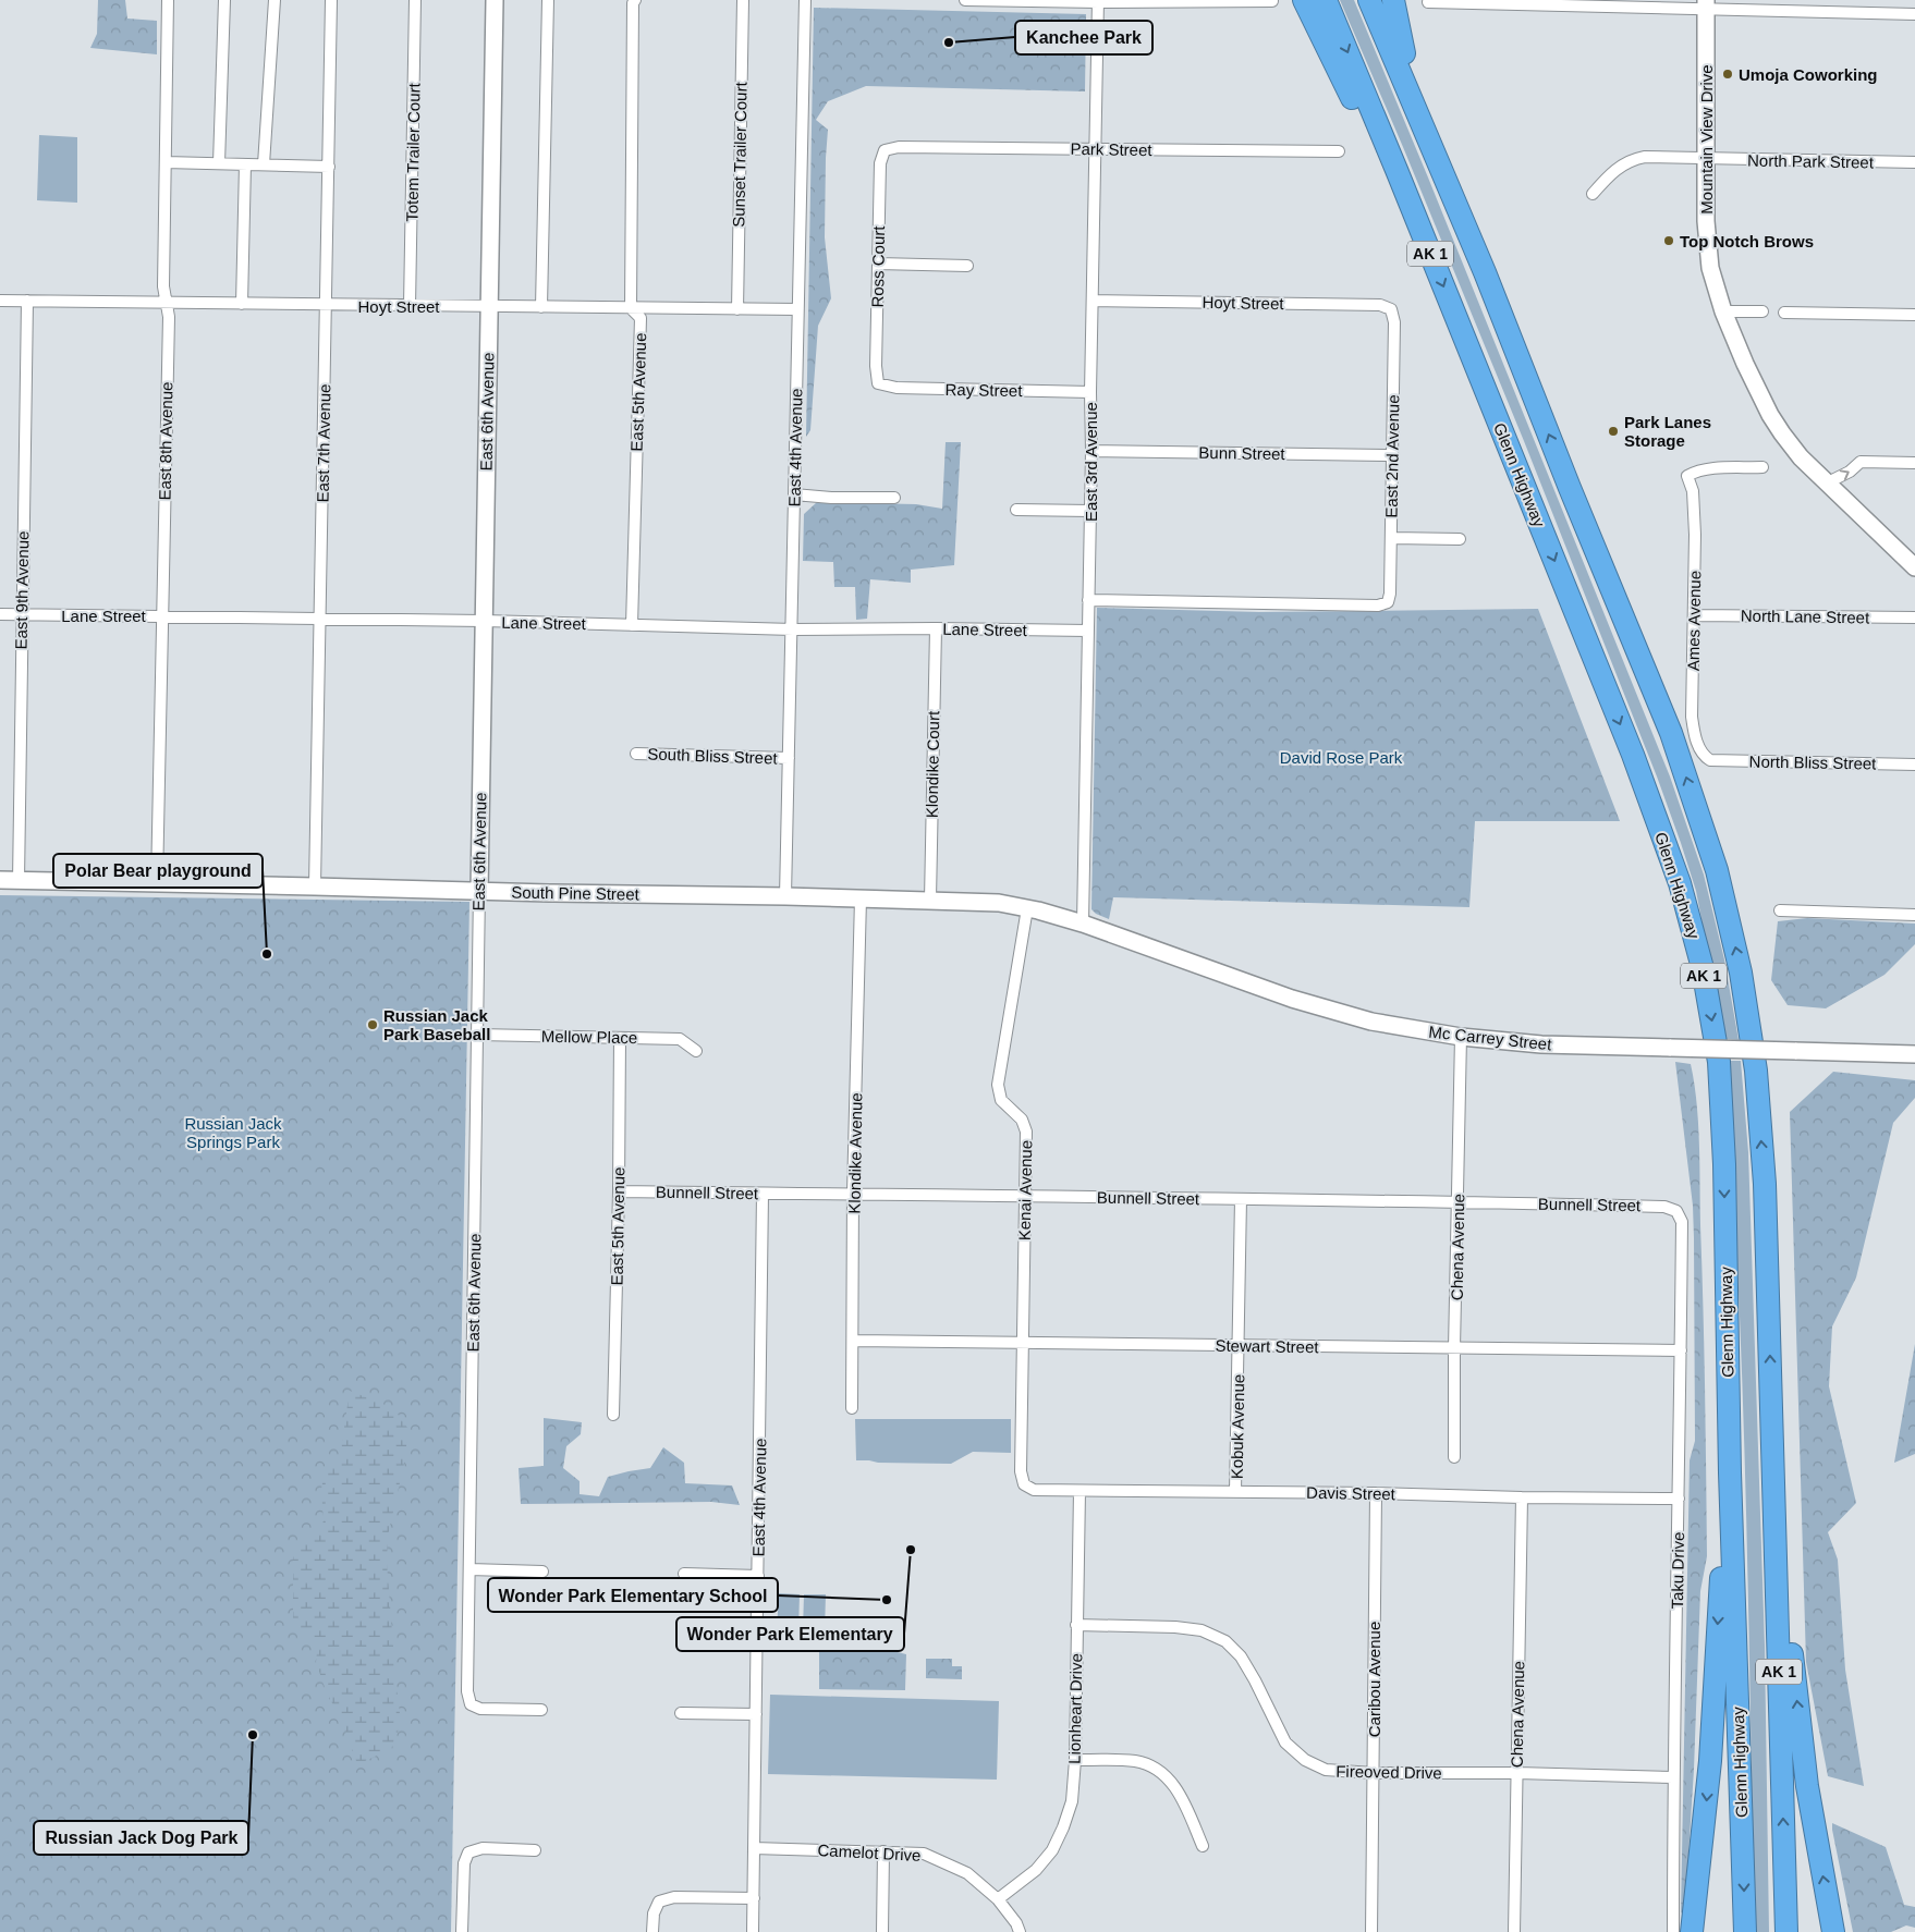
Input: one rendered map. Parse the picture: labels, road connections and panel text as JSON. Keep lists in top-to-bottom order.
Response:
{
  "streets": {
    "highway": ["AK 1", "Glenn Highway"],
    "street": [
      "Mountain View Drive",
      "Park Street",
      "Totem Trailer Court",
      "Sunset Trailer Court",
      "North Park Street",
      "Ross Court",
      "Hoyt Street",
      "Ray Street",
      "East 5th Avenue",
      "East 6th Avenue",
      "East 8th Avenue",
      "East 7th Avenue",
      "East 4th Avenue",
      "Bunn Street",
      "East 2nd Avenue",
      "East 3rd Avenue",
      "East 9th Avenue",
      "Lane Street",
      "North Lane Street",
      "Ames Avenue",
      "South Bliss Street",
      "North Bliss Street",
      "Klondike Court",
      "South Pine Street",
      "Mellow Place",
      "Mc Carrey Street",
      "Klondike Avenue",
      "Kenai Avenue",
      "Bunnell Street",
      "Chena Avenue",
      "Stewart Street",
      "Kobuk Avenue",
      "Davis Street",
      "Taku Drive",
      "Caribou Avenue",
      "Lionheart Drive",
      "Fireoved Drive",
      "Camelot Drive"
    ]
  },
  "crossings": [
    ["Mountain View Drive", "North Park Street"],
    ["Park Street", "Ross Court"],
    ["Park Street", "East 3rd Avenue"],
    ["Totem Trailer Court", "Hoyt Street"],
    ["Sunset Trailer Court", "Hoyt Street"],
    ["Ross Court", "Ray Street"],
    ["Hoyt Street", "East 5th Avenue"],
    ["Hoyt Street", "East 6th Avenue"],
    ["Hoyt Street", "East 8th Avenue"],
    ["Hoyt Street", "East 7th Avenue"],
    ["Hoyt Street", "East 4th Avenue"],
    ["Hoyt Street", "East 2nd Avenue"],
    ["Hoyt Street", "East 3rd Avenue"],
    ["Hoyt Street", "East 9th Avenue"],
    ["Ray Street", "East 3rd Avenue"],
    ["East 5th Avenue", "Lane Street"],
    ["East 5th Avenue", "Mellow Place"],
    ["East 5th Avenue", "Bunnell Street"],
    ["East 6th Avenue", "Lane Street"],
    ["East 6th Avenue", "South Pine Street"],
    ["East 6th Avenue", "Mellow Place"],
    ["East 8th Avenue", "Lane Street"],
    ["East 8th Avenue", "South Pine Street"],
    ["East 7th Avenue", "Lane Street"],
    ["East 7th Avenue", "South Pine Street"],
    ["East 4th Avenue", "Lane Street"],
    ["East 4th Avenue", "South Bliss Street"],
    ["East 4th Avenue", "South Pine Street"],
    ["East 4th Avenue", "Bunnell Street"],
    ["East 4th Avenue", "Camelot Drive"],
    ["Bunn Street", "East 2nd Avenue"],
    ["Bunn Street", "East 3rd Avenue"],
    ["East 2nd Avenue", "East 3rd Avenue"],
    ["East 3rd Avenue", "Lane Street"],
    ["East 3rd Avenue", "South Pine Street"],
    ["East 3rd Avenue", "Mc Carrey Street"],
    ["East 9th Avenue", "Lane Street"],
    ["East 9th Avenue", "South Pine Street"],
    ["Lane Street", "Klondike Court"],
    ["North Lane Street", "Ames Avenue"],
    ["Ames Avenue", "North Bliss Street"],
    ["Klondike Court", "South Pine Street"],
    ["South Pine Street", "Mc Carrey Street"],
    ["South Pine Street", "Klondike Avenue"],
    ["South Pine Street", "Kenai Avenue"],
    ["Mc Carrey Street", "Chena Avenue"],
    ["Klondike Avenue", "Bunnell Street"],
    ["Klondike Avenue", "Stewart Street"],
    ["Kenai Avenue", "Bunnell Street"],
    ["Kenai Avenue", "Stewart Street"],
    ["Kenai Avenue", "Davis Street"],
    ["Bunnell Street", "Chena Avenue"],
    ["Bunnell Street", "Kobuk Avenue"],
    ["Bunnell Street", "Taku Drive"],
    ["Chena Avenue", "Stewart Street"],
    ["Chena Avenue", "Davis Street"],
    ["Chena Avenue", "Fireoved Drive"],
    ["Stewart Street", "Kobuk Avenue"],
    ["Stewart Street", "Taku Drive"],
    ["Kobuk Avenue", "Davis Street"],
    ["Davis Street", "Taku Drive"],
    ["Davis Street", "Caribou Avenue"],
    ["Davis Street", "Lionheart Drive"],
    ["Taku Drive", "Fireoved Drive"],
    ["Caribou Avenue", "Fireoved Drive"],
    ["Lionheart Drive", "Fireoved Drive"],
    ["Lionheart Drive", "Camelot Drive"]
  ],
  "parks": ["David Rose Park", "Russian Jack Springs Park"],
  "places": [
    "Kanchee Park",
    "Umoja Coworking",
    "Top Notch Brows",
    "Park Lanes Storage",
    "Polar Bear playground",
    "Russian Jack Park Baseball",
    "Wonder Park Elementary",
    "Wonder Park Elementary School",
    "Russian Jack Dog Park"
  ]
}
